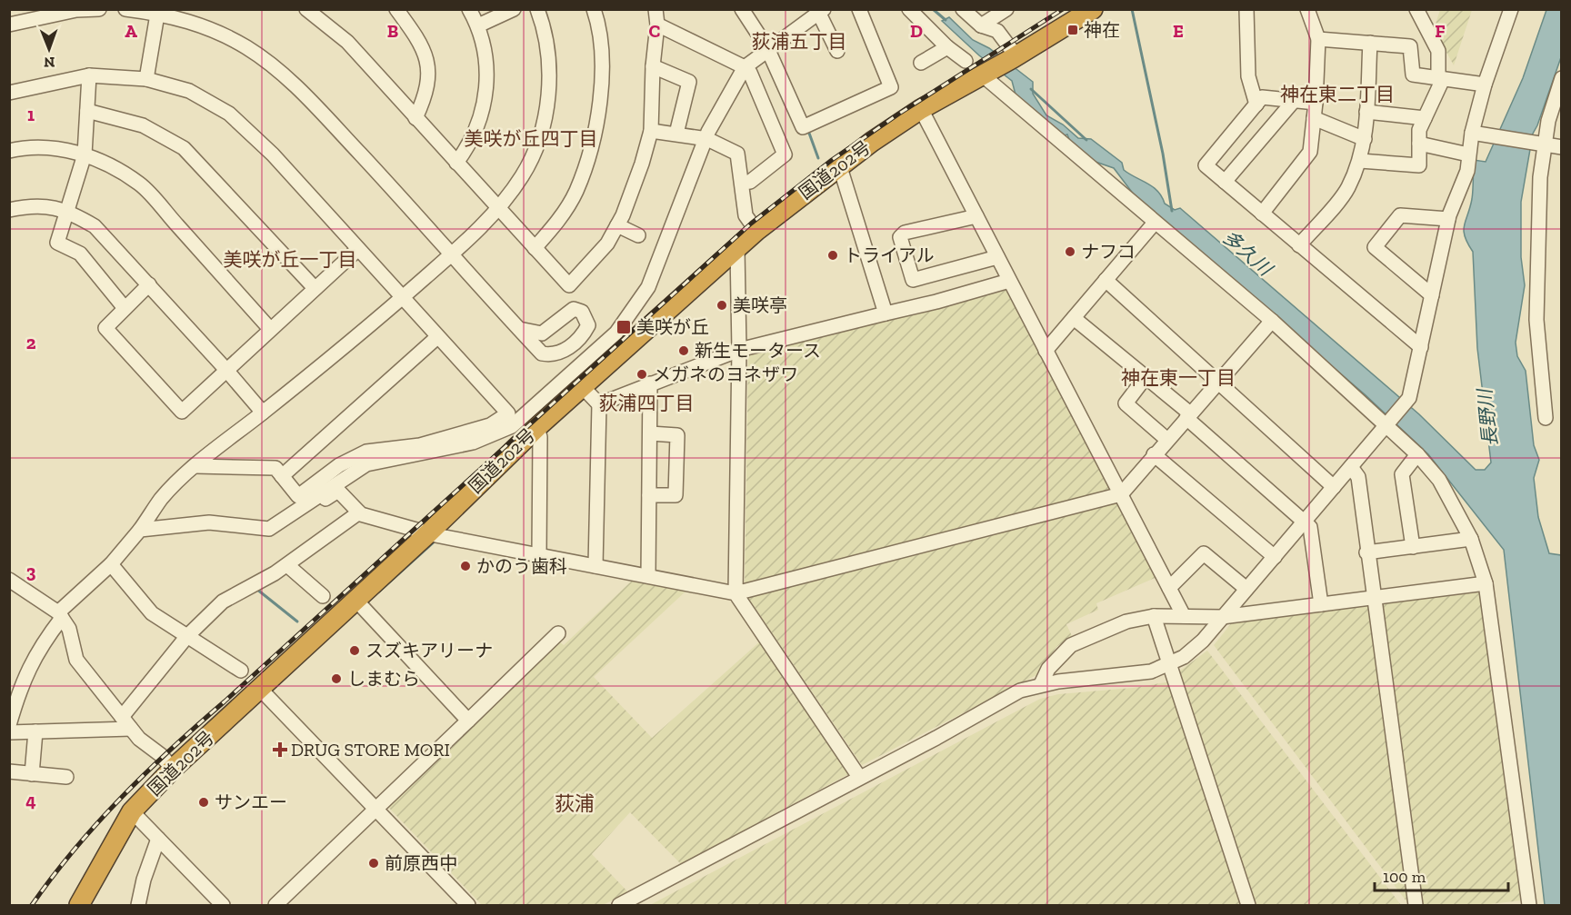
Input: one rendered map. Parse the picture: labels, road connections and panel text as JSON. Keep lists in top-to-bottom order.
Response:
{
  "streets": {
    "highway": ["国道202号"]
  },
  "districts": [
    "荻浦五丁目",
    "神在東二丁目",
    "美咲が丘四丁目",
    "美咲が丘一丁目",
    "神在東一丁目",
    "荻浦四丁目",
    "荻浦"
  ],
  "water": ["多久川", "長野川"],
  "places": {
    "transit": ["神在", "美咲が丘"],
    "other": [
      "ナフコ",
      "トライアル",
      "美咲亭",
      "新生モータース",
      "メガネのヨネザワ",
      "かのう歯科",
      "スズキアリーナ",
      "しまむら",
      "サンエー",
      "前原西中"
    ],
    "health": ["DRUG STORE MORI"]
  },
  "scale_bar": "100 m",
  "north": "bottom",
  "grid": {
    "columns": [
      "A",
      "B",
      "C",
      "D",
      "E",
      "F"
    ],
    "rows": [
      "1",
      "2",
      "3",
      "4"
    ]
  }
}
